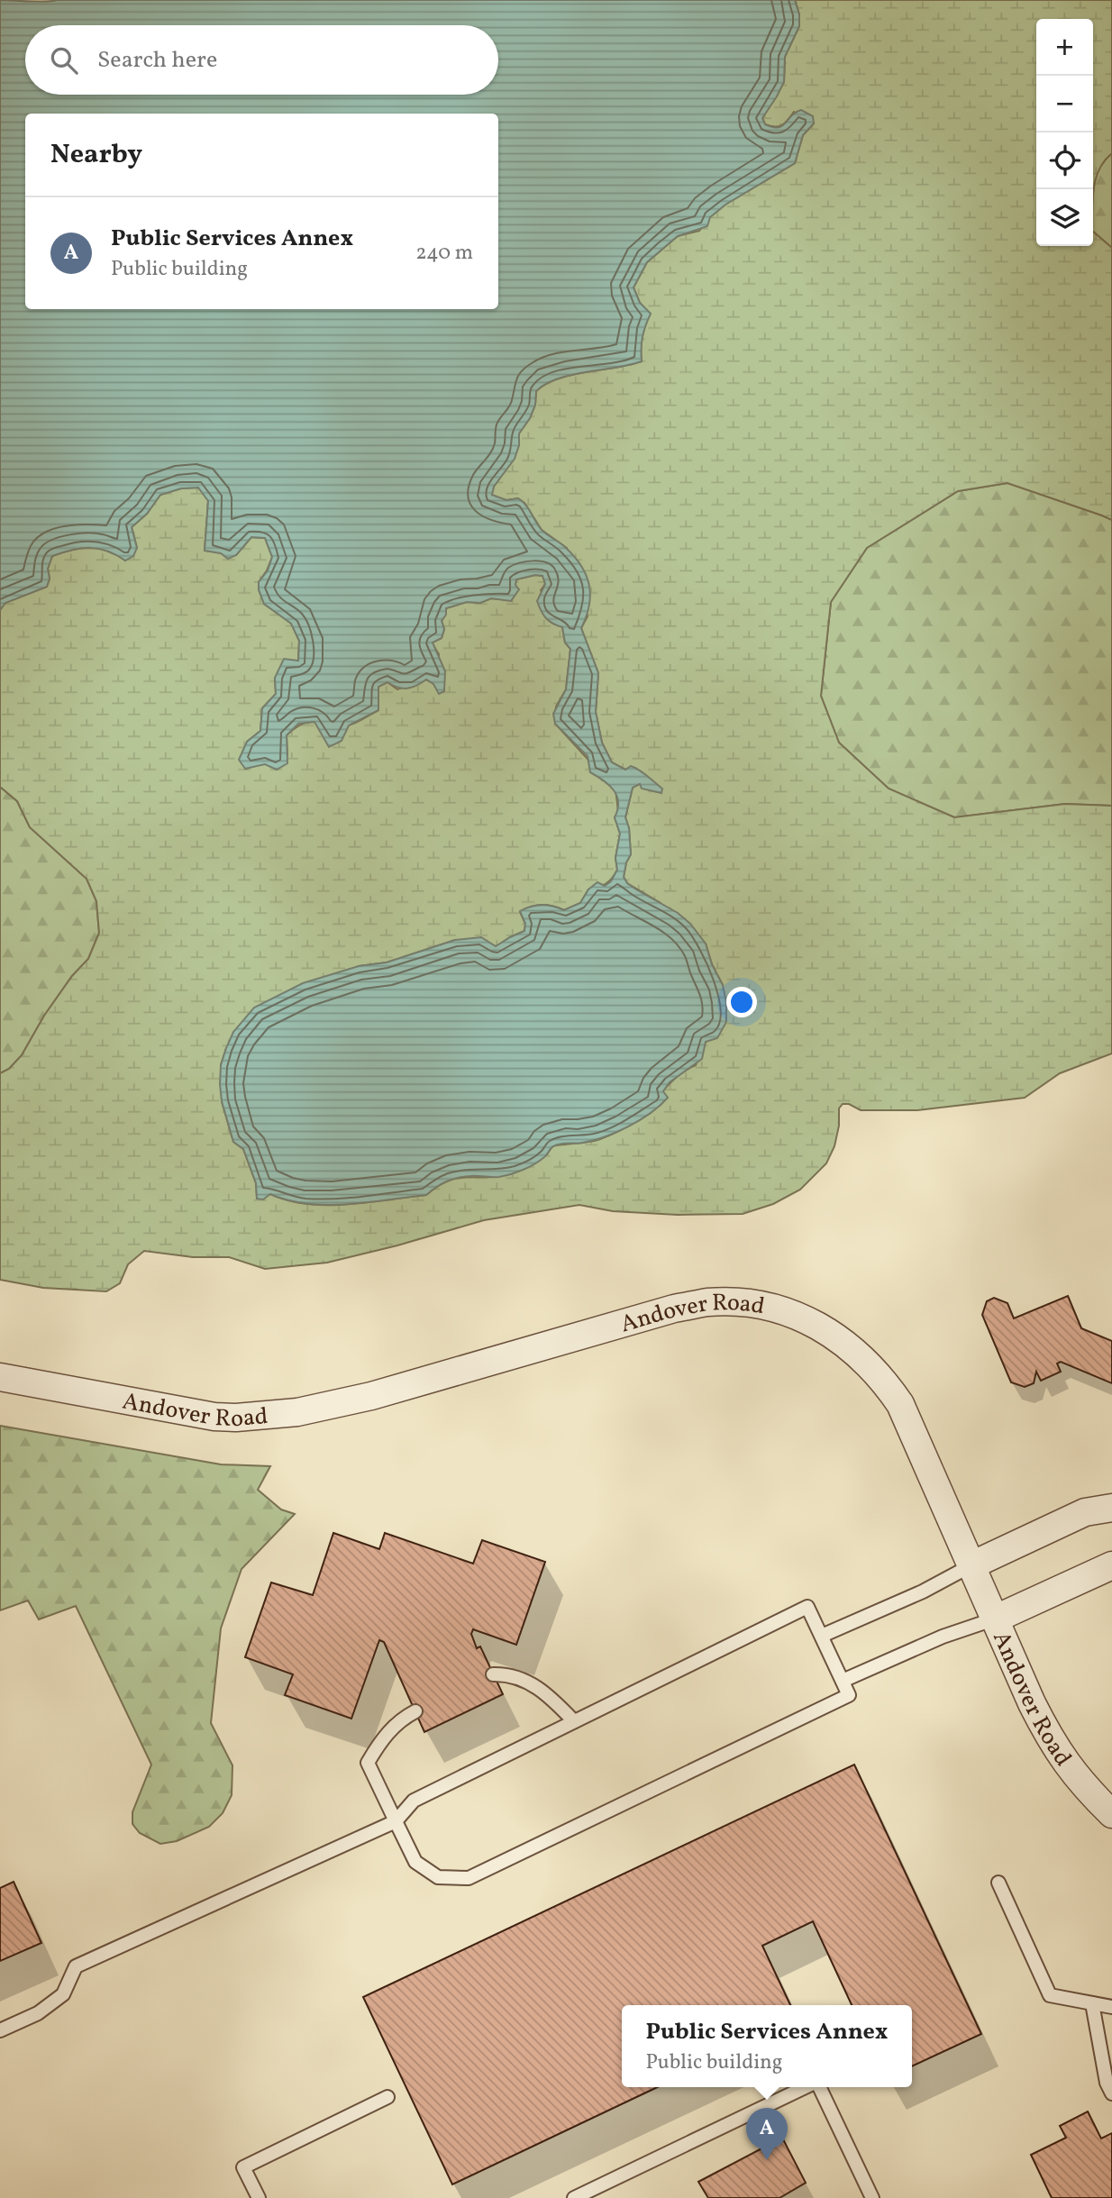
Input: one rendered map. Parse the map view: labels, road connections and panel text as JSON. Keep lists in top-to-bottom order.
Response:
{
  "streets": {
    "street": ["Andover Road"]
  },
  "page": {
    "map_buttons": ["+", "−"],
    "search": "Search here",
    "heading": "Nearby",
    "list": [
      {
        "mark": "A",
        "name": "Public Services Annex",
        "note": "Public building",
        "value": "240 m"
      }
    ],
    "popup": ["Public Services Annex", "Public building"],
    "pins": "A"
  }
}
